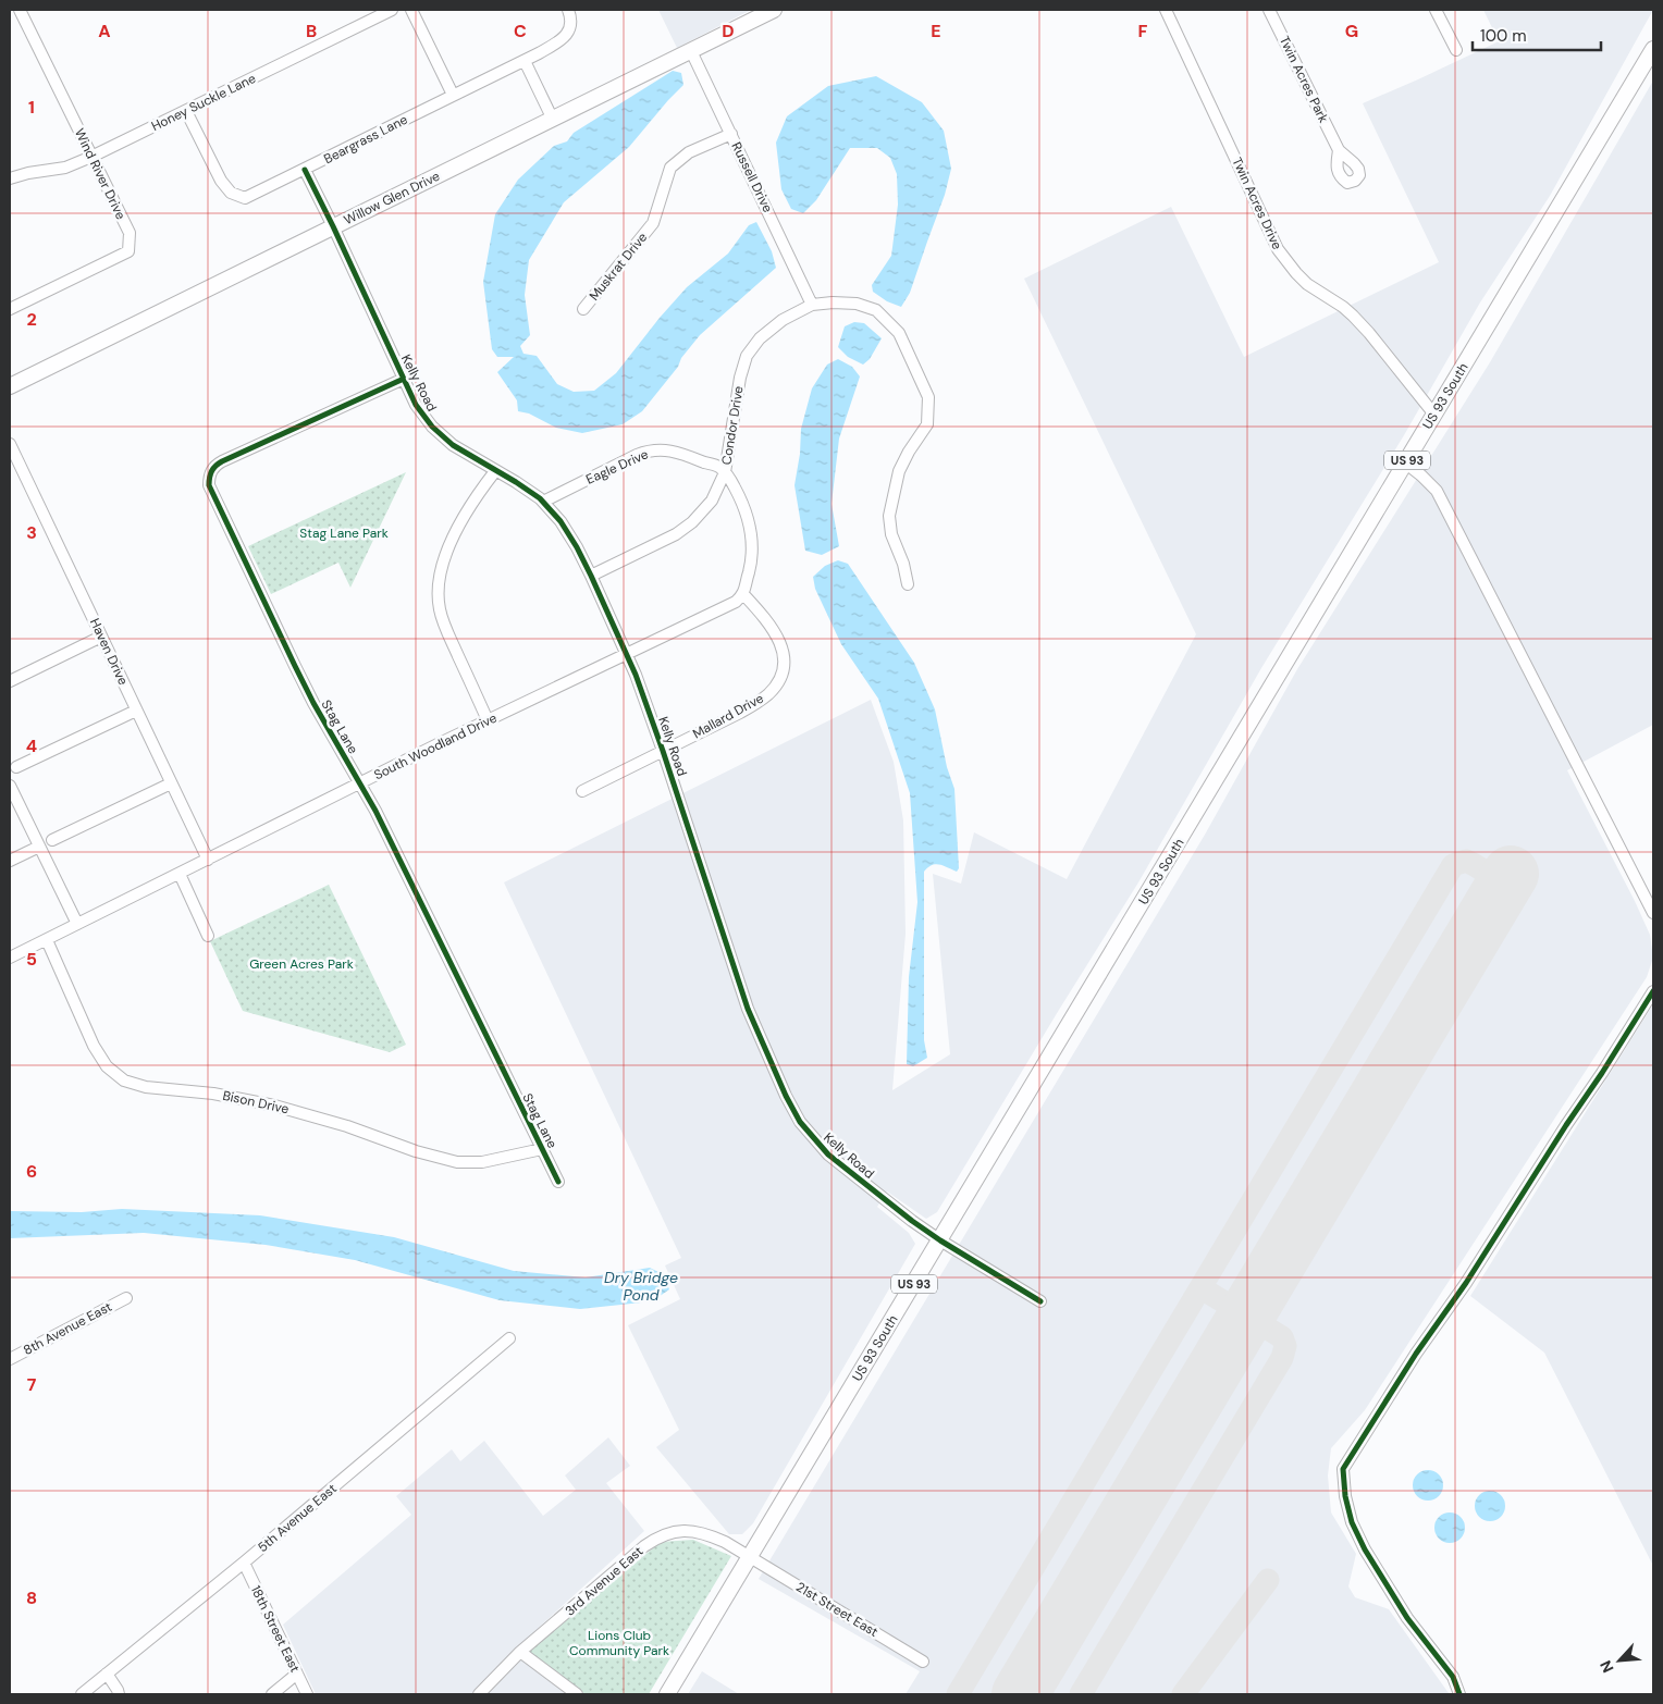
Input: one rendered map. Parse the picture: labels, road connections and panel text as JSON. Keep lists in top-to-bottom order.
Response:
{
  "streets": {
    "main road": ["Willow Glen Drive", "US 93 South", "US 93"],
    "street": [
      "Twin Acres Park",
      "Honey Suckle Lane",
      "Beargrass Lane",
      "Wind River Drive",
      "Russell Drive",
      "Twin Acres Drive",
      "Muskrat Drive",
      "Kelly Road",
      "Condor Drive",
      "Eagle Drive",
      "Haven Drive",
      "Mallard Drive",
      "Stag Lane",
      "South Woodland Drive",
      "Bison Drive",
      "8th Avenue East",
      "5th Avenue East",
      "3rd Avenue East",
      "21st Street East",
      "18th Street East"
    ]
  },
  "crossings": [
    ["Honey Suckle Lane", "Beargrass Lane"],
    ["Honey Suckle Lane", "Wind River Drive"],
    ["Beargrass Lane", "Kelly Road"],
    ["Russell Drive", "Willow Glen Drive"],
    ["Russell Drive", "Muskrat Drive"],
    ["Russell Drive", "Condor Drive"],
    ["Willow Glen Drive", "Kelly Road"],
    ["Twin Acres Drive", "US 93 South"],
    ["Kelly Road", "US 93 South"],
    ["Kelly Road", "Condor Drive"],
    ["Kelly Road", "Eagle Drive"],
    ["Kelly Road", "Mallard Drive"],
    ["Kelly Road", "Stag Lane"],
    ["Kelly Road", "South Woodland Drive"],
    ["US 93 South", "3rd Avenue East"],
    ["US 93 South", "21st Street East"],
    ["Condor Drive", "Eagle Drive"],
    ["Haven Drive", "South Woodland Drive"],
    ["Mallard Drive", "South Woodland Drive"],
    ["Stag Lane", "South Woodland Drive"],
    ["Stag Lane", "Bison Drive"],
    ["South Woodland Drive", "Bison Drive"],
    ["5th Avenue East", "18th Street East"],
    ["3rd Avenue East", "21st Street East"]
  ],
  "water": ["Dry Bridge Pond"],
  "parks": ["Stag Lane Park", "Green Acres Park", "Lions Club Community Park"],
  "scale_bar": "100 m",
  "north": "bottom left",
  "grid": {
    "columns": [
      "A",
      "B",
      "C",
      "D",
      "E",
      "F",
      "G"
    ],
    "rows": [
      "1",
      "2",
      "3",
      "4",
      "5",
      "6",
      "7",
      "8"
    ]
  }
}
